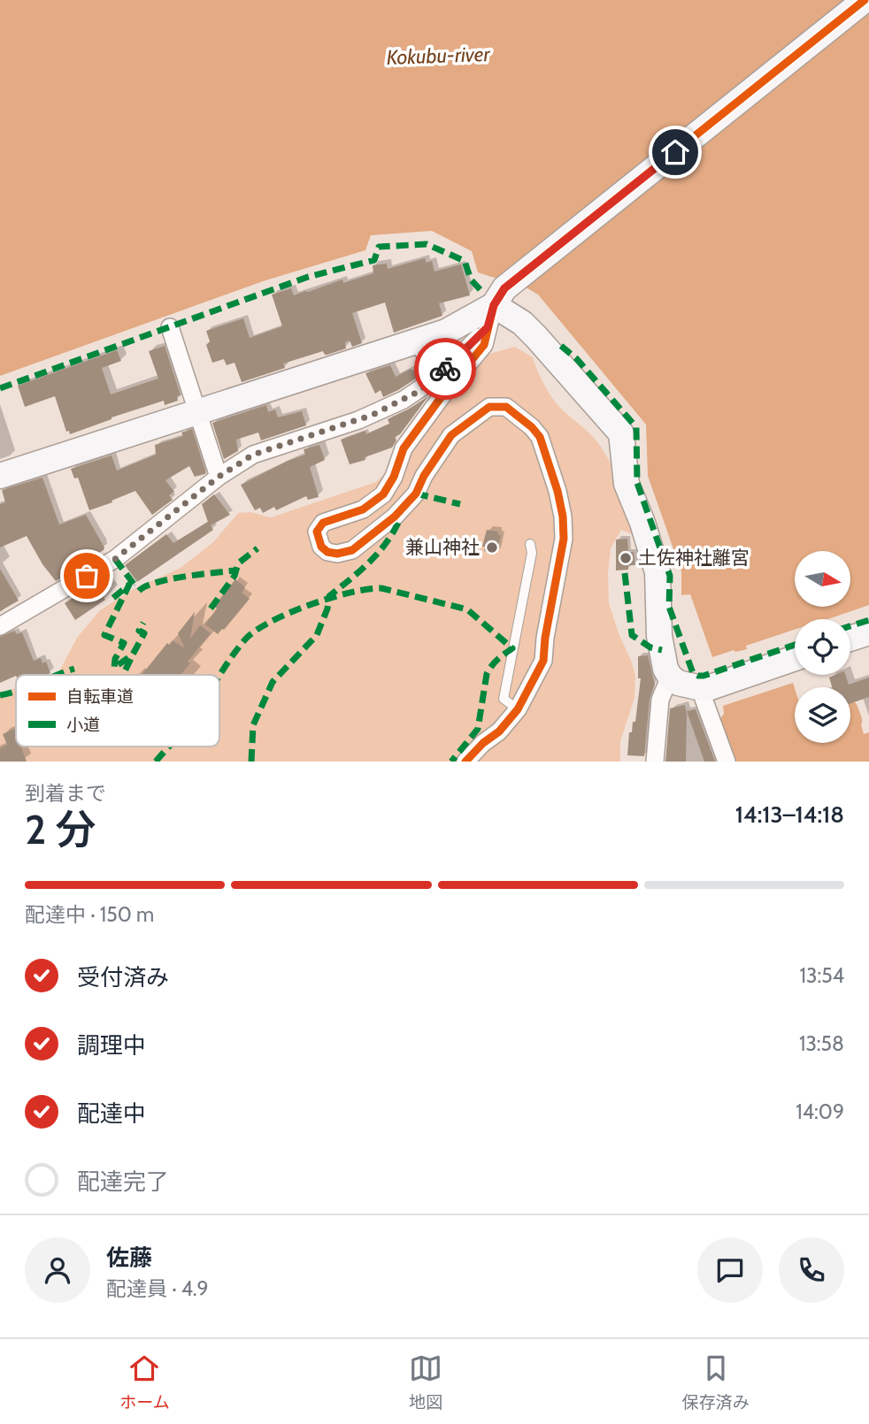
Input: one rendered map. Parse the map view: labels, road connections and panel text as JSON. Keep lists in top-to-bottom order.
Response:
{
  "water": ["Kokubu-river"],
  "places": ["兼山神社", "土佐神社離宮"],
  "legend": ["自転車道", "小道"],
  "north": "right",
  "page": {
    "heading": ["2 分", "到着まで", "14:13–14:18"],
    "panel": ["佐藤", "配達員 · 4.9"],
    "bar": "配達中 · 150 m",
    "list": [
      ["受付済み", "13:54"],
      ["調理中", "13:58"],
      ["配達中", "14:09"],
      "配達完了"
    ],
    "tabs": ["ホーム", "地図", "保存済み"]
  }
}
